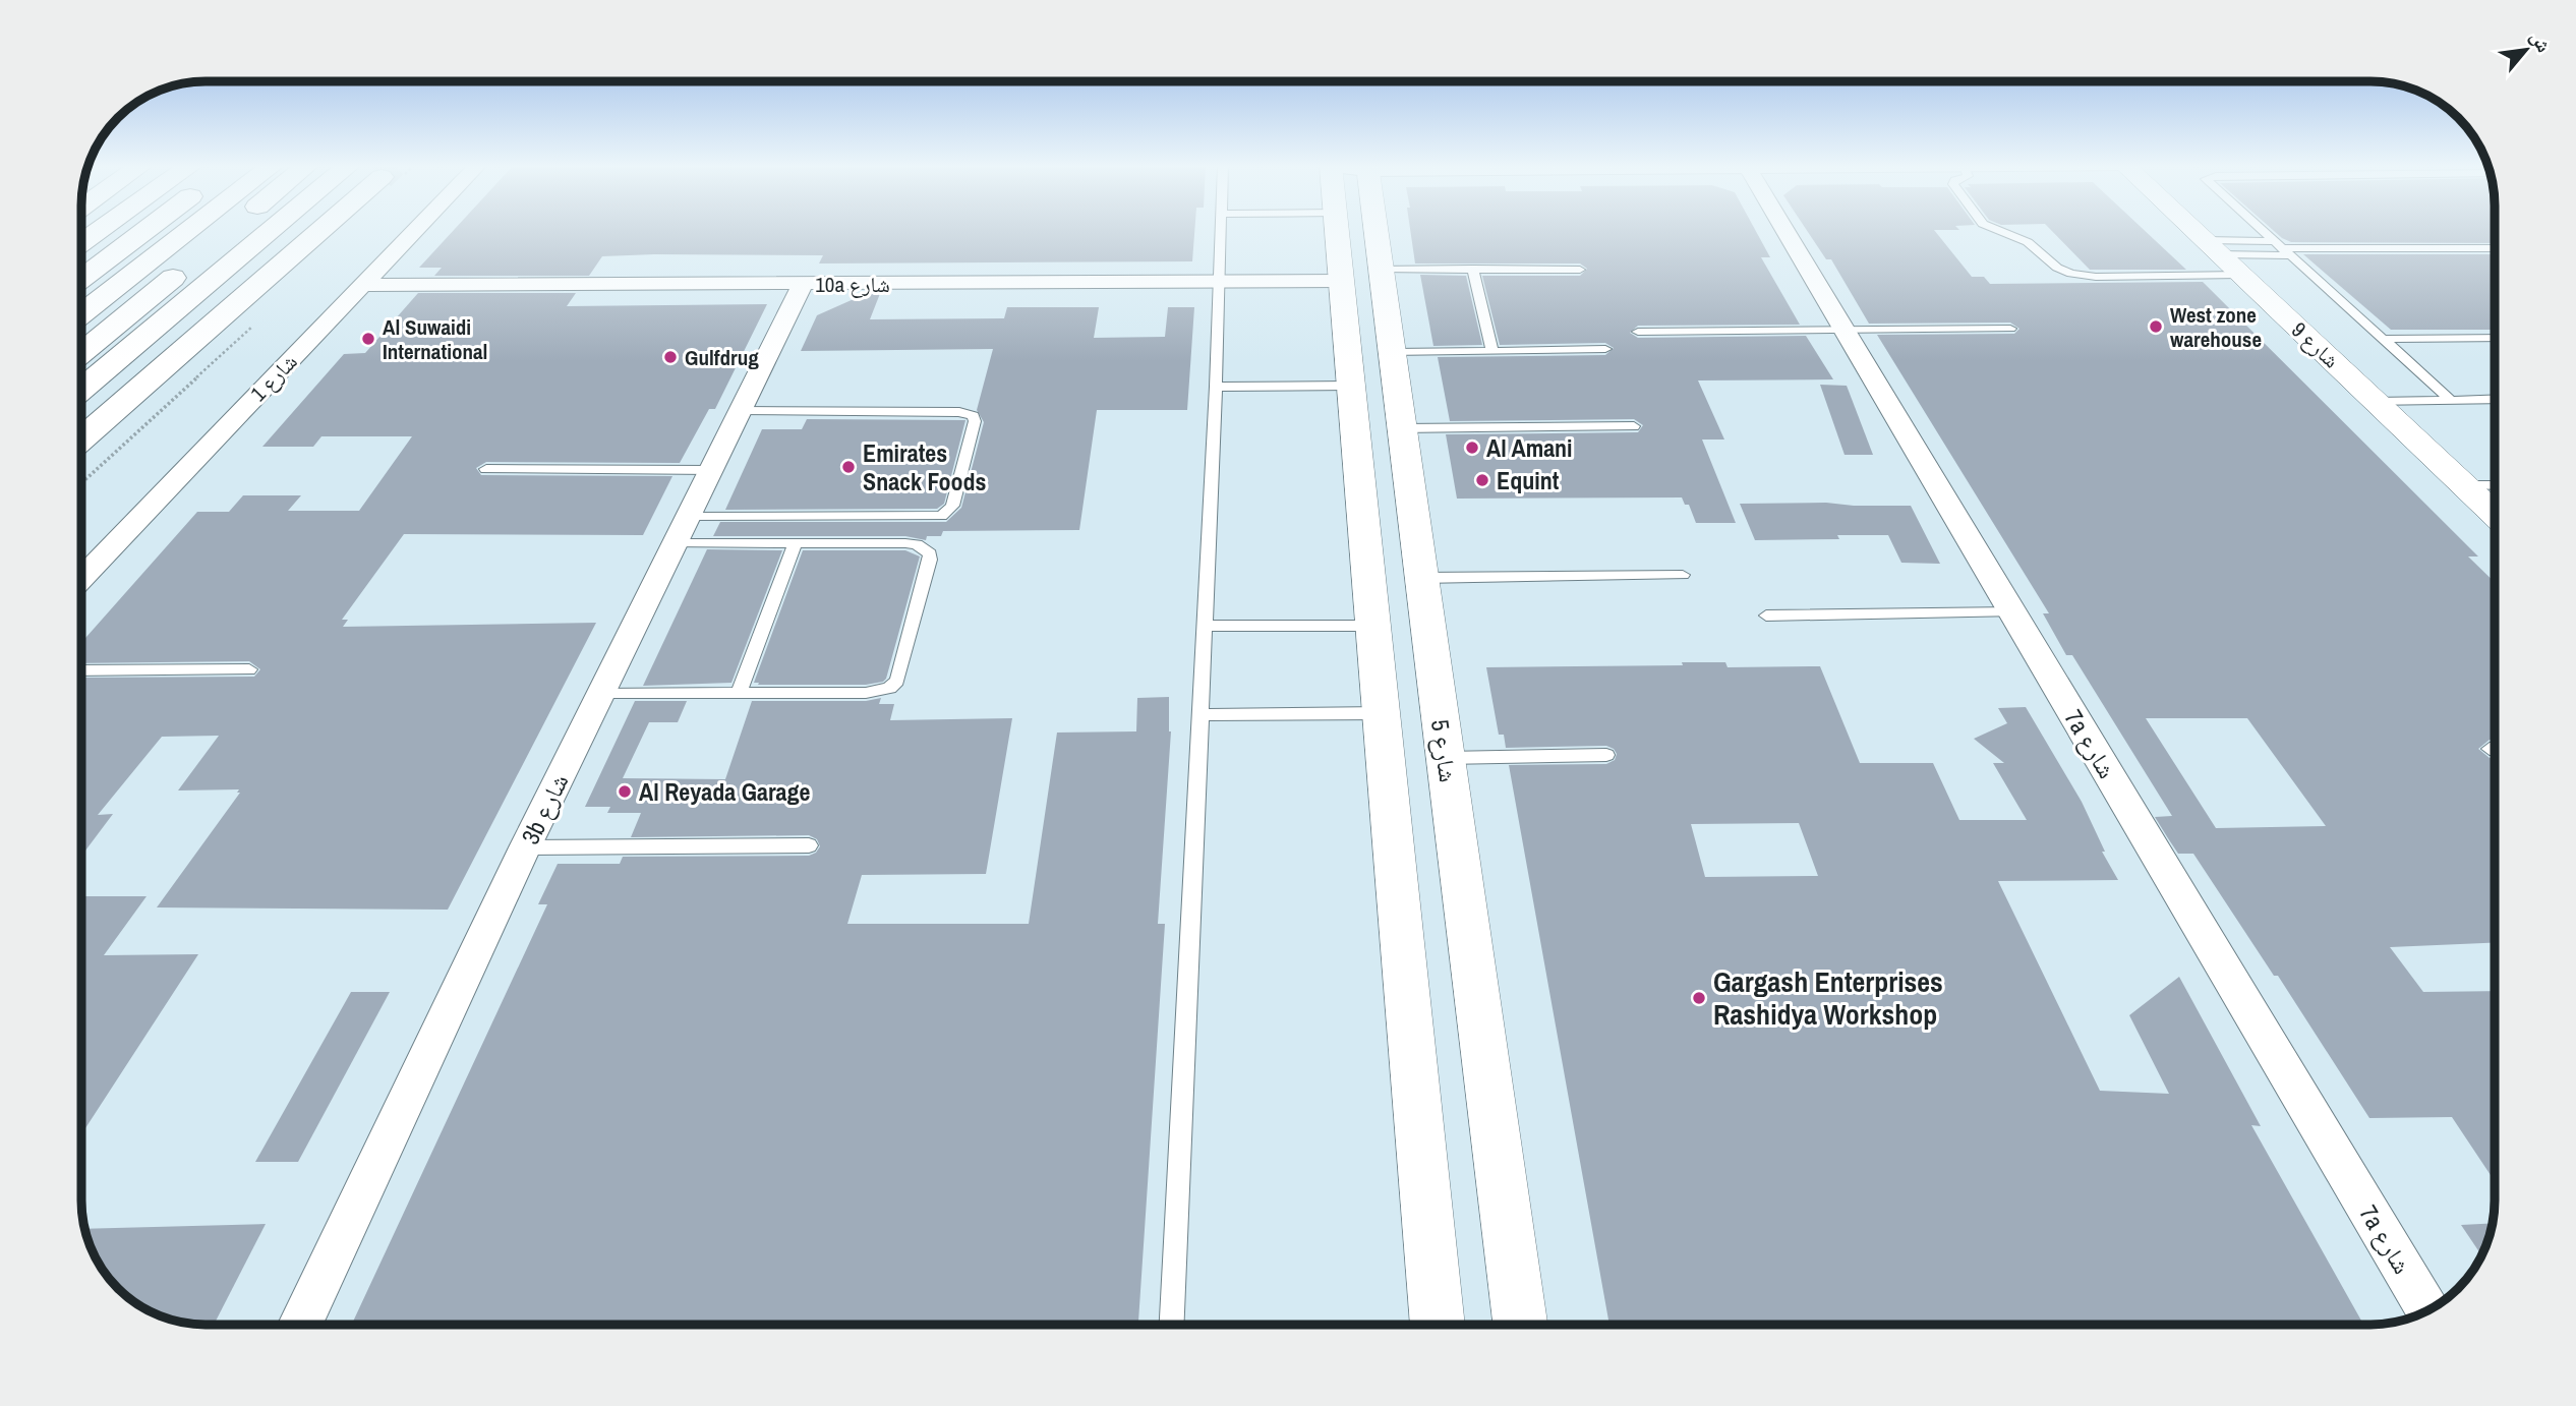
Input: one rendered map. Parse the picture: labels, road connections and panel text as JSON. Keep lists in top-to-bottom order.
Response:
{
  "streets": {
    "street": [
      "10a شارع",
      "شارع 9",
      "شارع 1",
      "7a شارع",
      "شارع 5",
      "3b شارع"
    ]
  },
  "crossings": [
    ["10a شارع", "شارع 1"],
    ["10a شارع", "3b شارع"]
  ],
  "places": [
    "West zone warehouse",
    "Al Suwaidi International",
    "Gulfdrug",
    "Al Amani",
    "Emirates Snack Foods",
    "Equint",
    "Al Reyada Garage",
    "Gargash Enterprises Rashidya Workshop"
  ],
  "north": "top right"
}
